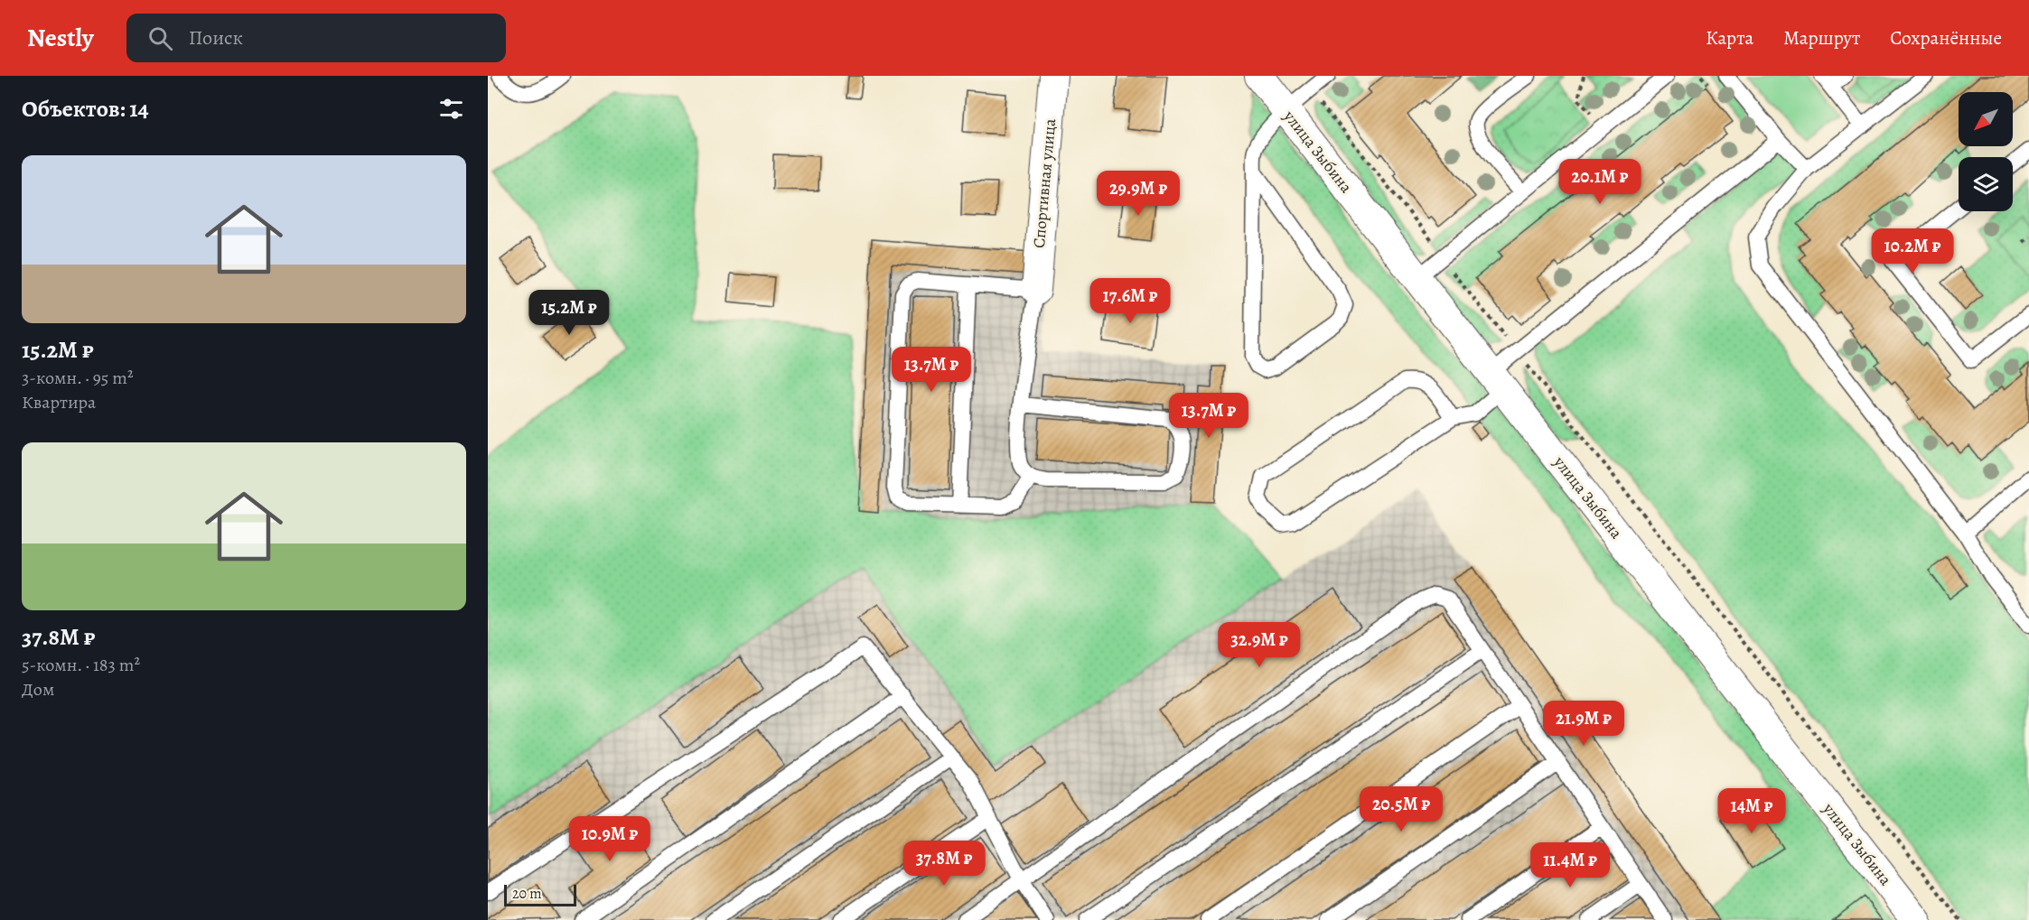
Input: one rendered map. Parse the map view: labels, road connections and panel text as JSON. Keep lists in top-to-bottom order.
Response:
{
  "streets": {
    "street": ["улица Зыбина", "Спортивная улица"]
  },
  "scale_bar": "20 m",
  "north": "bottom left",
  "page": {
    "header": "Nestly",
    "search": "Поиск",
    "nav": ["Карта", "Маршрут", "Сохранённые"],
    "heading": "Объектов: 14",
    "list": [
      {
        "name": "15.2M ₽",
        "note": "3-комн. · 95 m² · Квартира"
      },
      {
        "name": "37.8M ₽",
        "note": "5-комн. · 183 m² · Дом"
      }
    ],
    "price": [
      "20.1M ₽",
      "29.9M ₽",
      "10.2M ₽",
      "17.6M ₽",
      "15.2M ₽",
      "13.7M ₽",
      "13.7M ₽",
      "32.9M ₽",
      "21.9M ₽",
      "20.5M ₽",
      "14M ₽",
      "10.9M ₽",
      "37.8M ₽",
      "11.4M ₽"
    ],
    "scale": "20 m"
  }
}
